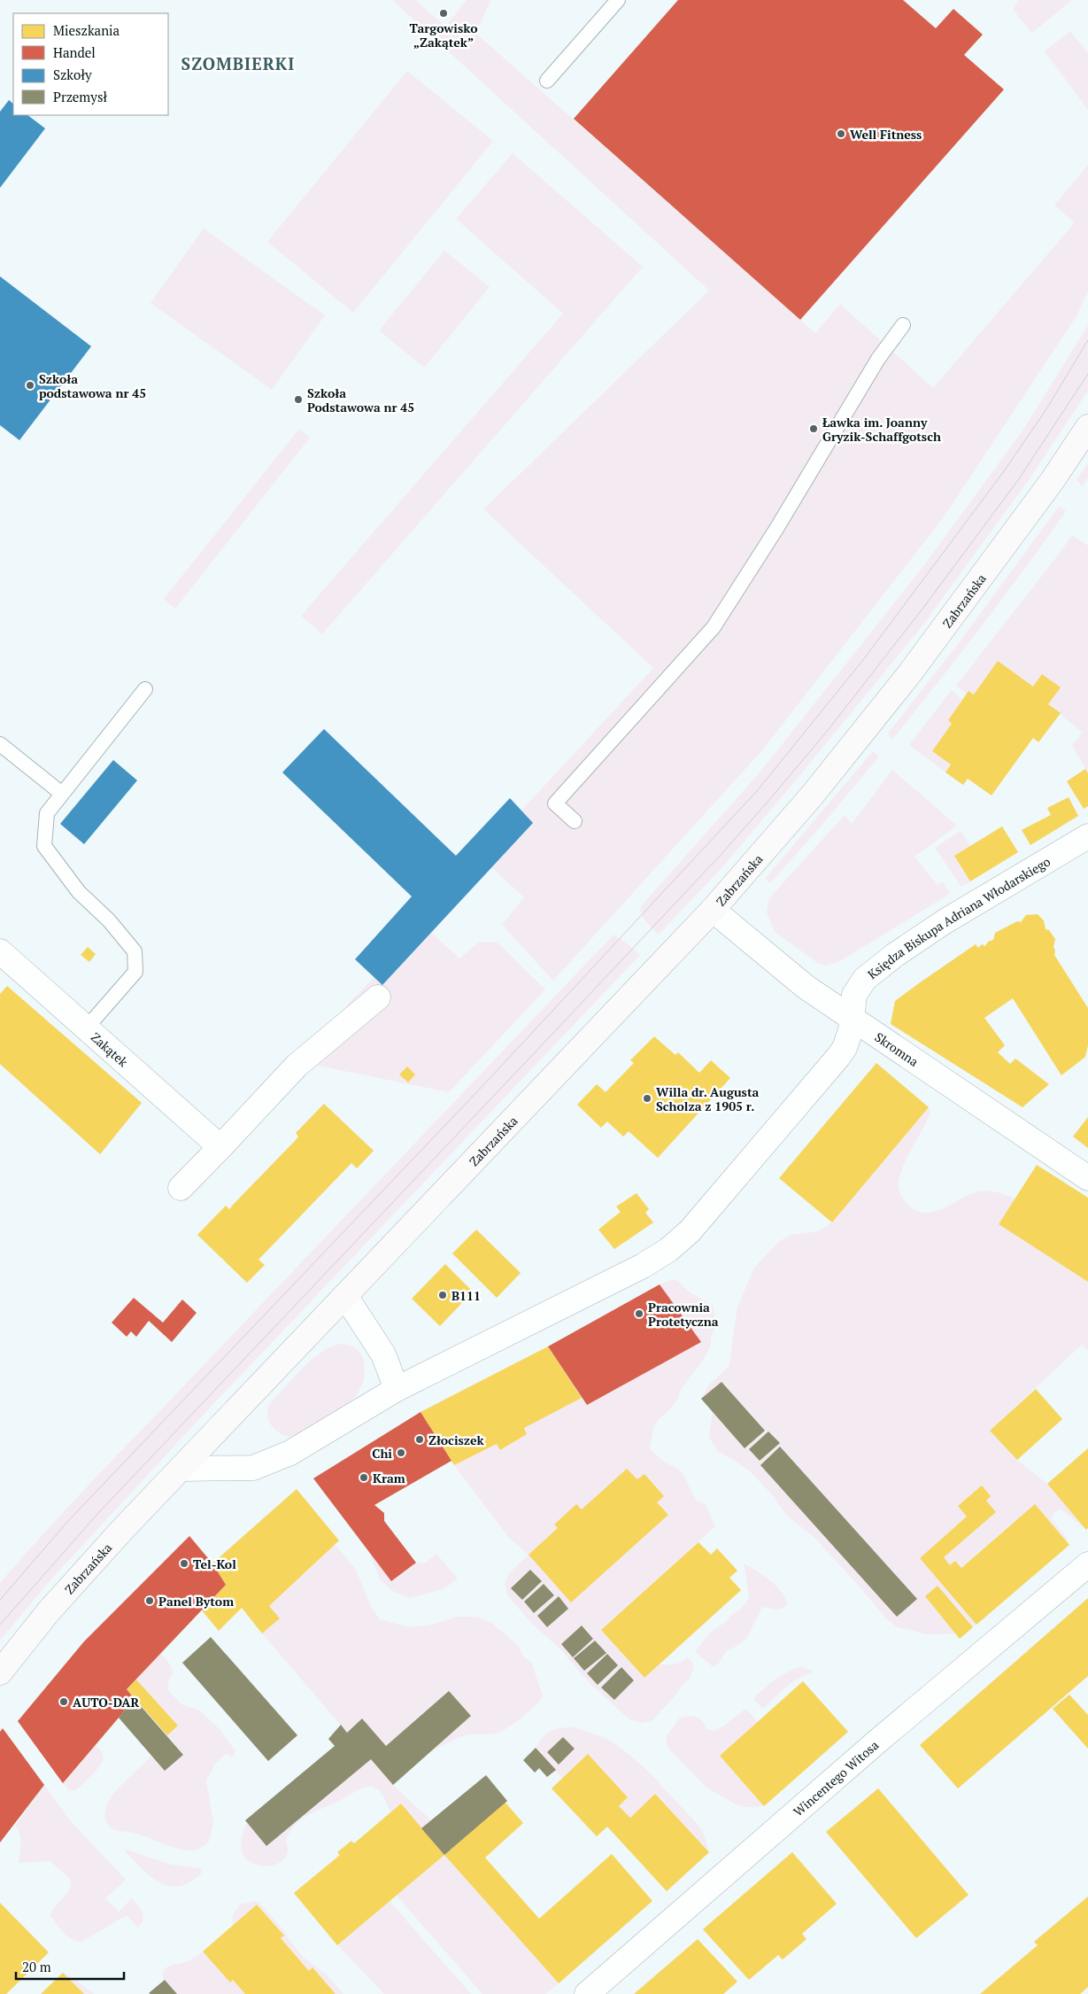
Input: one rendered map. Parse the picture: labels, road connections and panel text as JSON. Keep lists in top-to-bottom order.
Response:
{
  "streets": {
    "street": [
      "Zabrzańska",
      "Księdza Biskupa Adriana Włodarskiego",
      "Skromna",
      "Zakątek",
      "Wincentego Witosa"
    ]
  },
  "crossings": [
    ["Zabrzańska", "Skromna"],
    ["Księdza Biskupa Adriana Włodarskiego", "Skromna"]
  ],
  "districts": ["SZOMBIERKI"],
  "places": [
    "Targowisko „Zakątek”",
    "Well Fitness",
    "Szkoła podstawowa nr 45",
    "Szkoła Podstawowa nr 45",
    "Ławka im. Joanny Gryzik-Schaffgotsch",
    "Willa dr. Augusta Scholza z 1905 r.",
    "B111",
    "Pracownia Protetyczna",
    "Złociszek",
    "Chi",
    "Kram",
    "Tel-Kol",
    "Panel Bytom",
    "AUTO-DAR"
  ],
  "legend": [
    "Mieszkania",
    "Handel",
    "Szkoły",
    "Przemysł"
  ],
  "scale_bar": "20 m"
}
